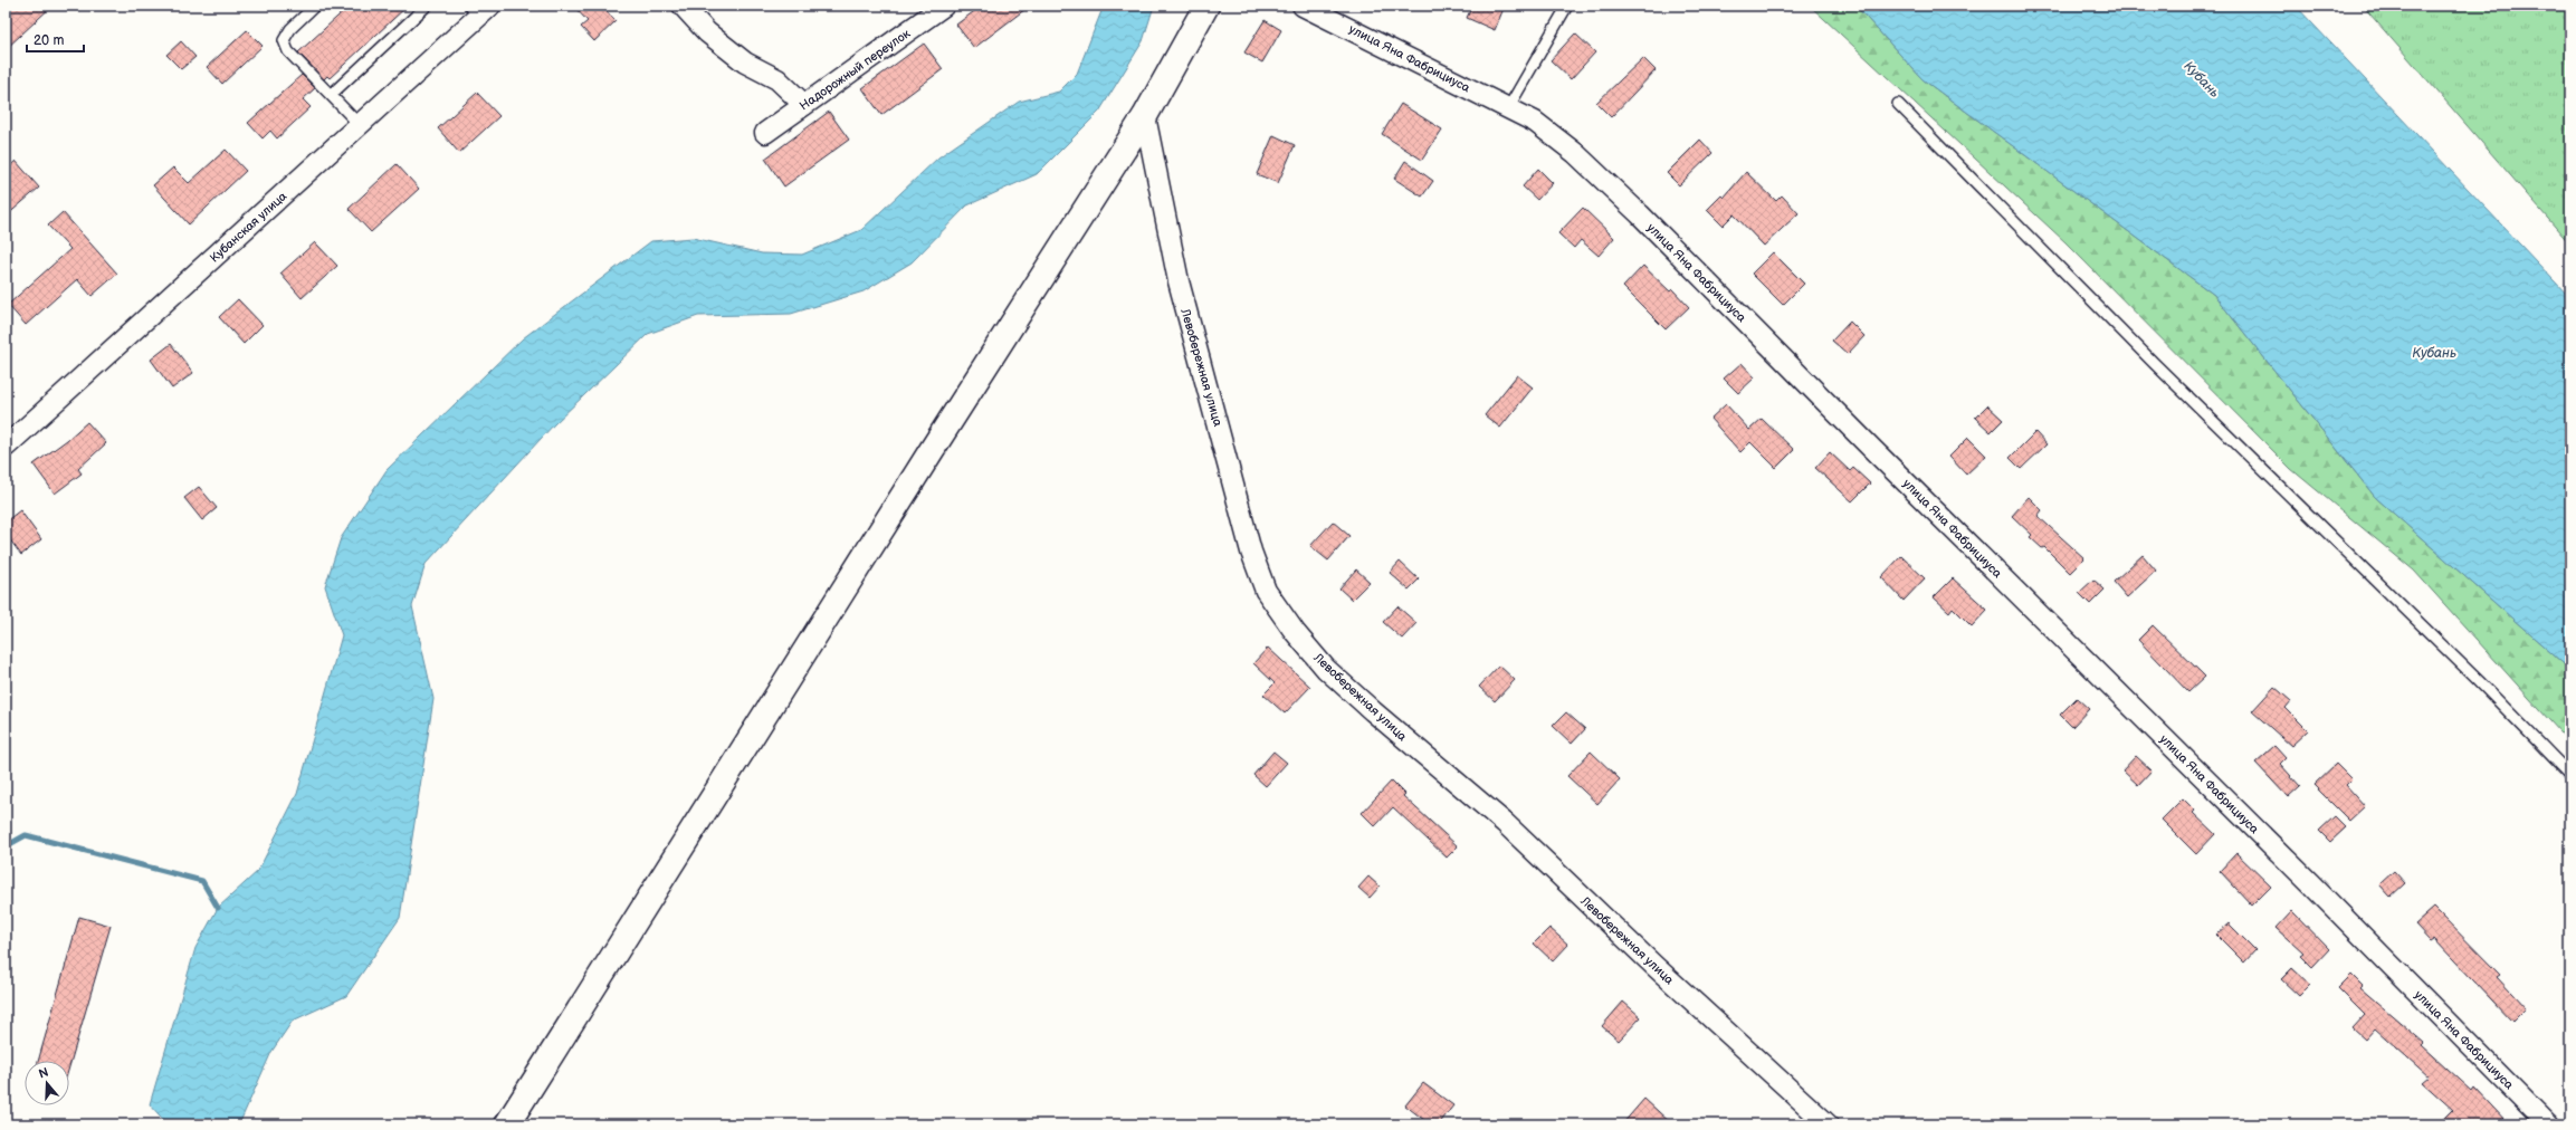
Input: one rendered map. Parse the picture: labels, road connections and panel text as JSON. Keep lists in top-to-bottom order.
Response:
{
  "streets": {
    "street": [
      "улица Яна Фабрициуса",
      "Надорожный переулок",
      "Кубанская улица",
      "Левобережная улица"
    ]
  },
  "water": ["Кубань"],
  "scale_bar": "20 m",
  "north": "top"
}
